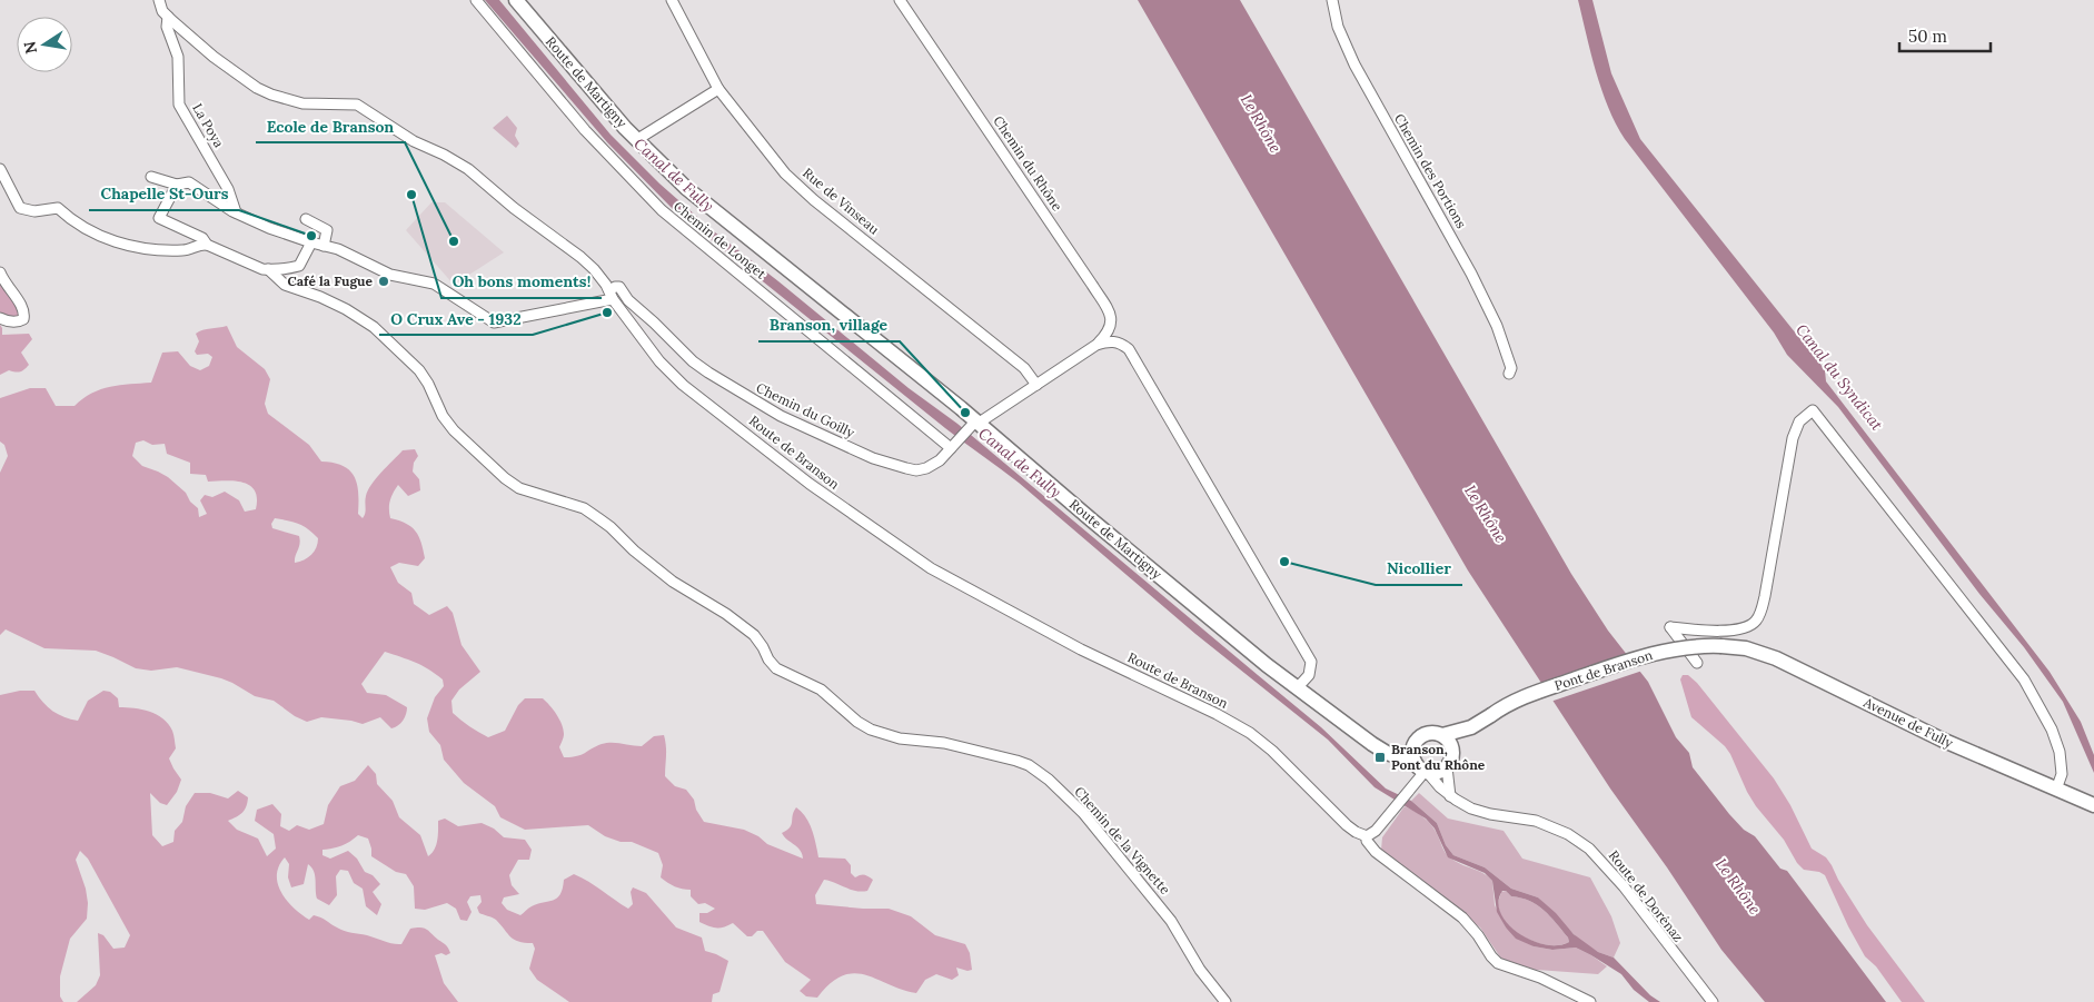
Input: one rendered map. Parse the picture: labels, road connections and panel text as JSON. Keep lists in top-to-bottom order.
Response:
{
  "streets": {
    "main road": ["Route de Martigny", "Pont de Branson", "Avenue de Fully"],
    "street": [
      "La Poya",
      "Chemin du Rhône",
      "Chemin des Portions",
      "Rue de Vinseau",
      "Chemin de Longet",
      "Chemin du Goilly",
      "Route de Branson",
      "Chemin de la Vignette",
      "Route de Dorénaz"
    ]
  },
  "crossings": [
    ["Route de Martigny", "Chemin du Goilly"],
    ["Route de Martigny", "Route de Dorénaz"],
    ["La Poya", "Route de Branson"],
    ["Chemin du Rhône", "Chemin du Goilly"],
    ["Rue de Vinseau", "Chemin du Goilly"],
    ["Chemin de Longet", "Chemin du Goilly"],
    ["Chemin du Goilly", "Route de Branson"],
    ["Pont de Branson", "Avenue de Fully"]
  ],
  "water": ["Le Rhône", "Canal de Fully", "Canal du Syndicat"],
  "places": {
    "other": [
      "Oh bons moments!",
      "Chapelle St-Ours",
      "Ecole de Branson",
      "Café la Fugue",
      "O Crux Ave - 1932",
      "Branson, village",
      "Nicollier"
    ],
    "transit": ["Branson, Pont du Rhône"]
  },
  "scale_bar": "50 m",
  "north": "left"
}
